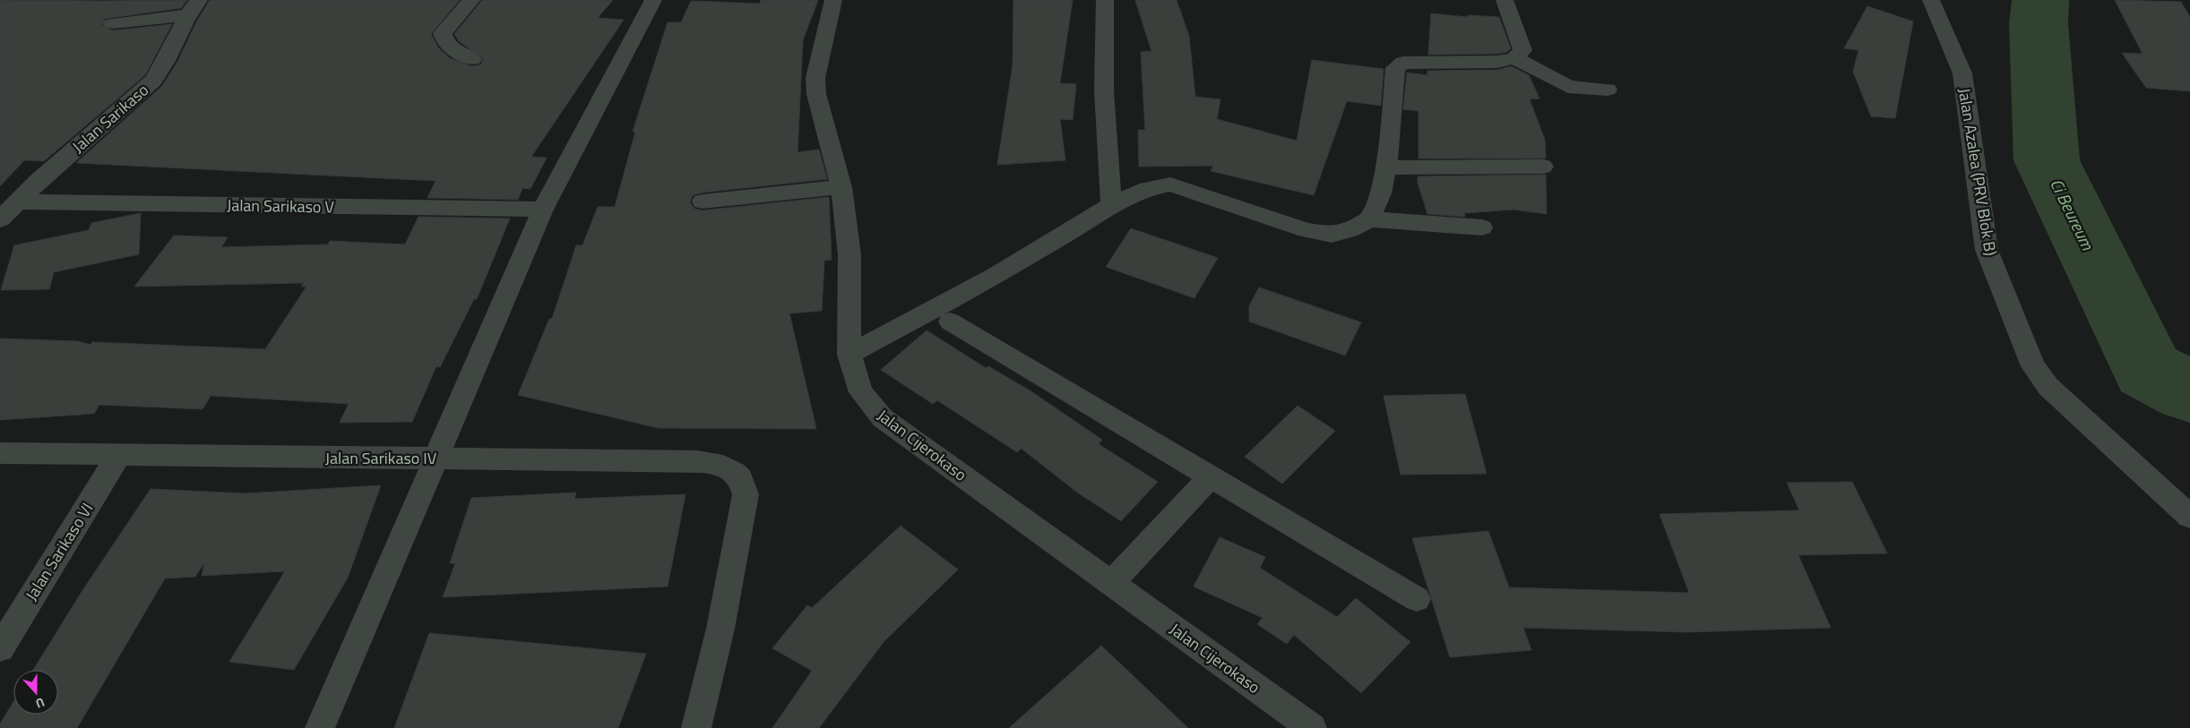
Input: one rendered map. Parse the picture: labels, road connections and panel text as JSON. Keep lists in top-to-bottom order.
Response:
{
  "streets": {
    "street": [
      "Jalan Sarikaso",
      "Jalan Azalea (PRV Blok B)",
      "Jalan Sarikaso V",
      "Jalan Cijerokaso",
      "Jalan Sarikaso IV",
      "Jalan Sarikaso VI"
    ]
  },
  "crossings": [
    ["Jalan Sarikaso", "Jalan Sarikaso V"],
    ["Jalan Sarikaso IV", "Jalan Sarikaso VI"]
  ],
  "water": ["Ci Beureum"],
  "north": "bottom"
}
